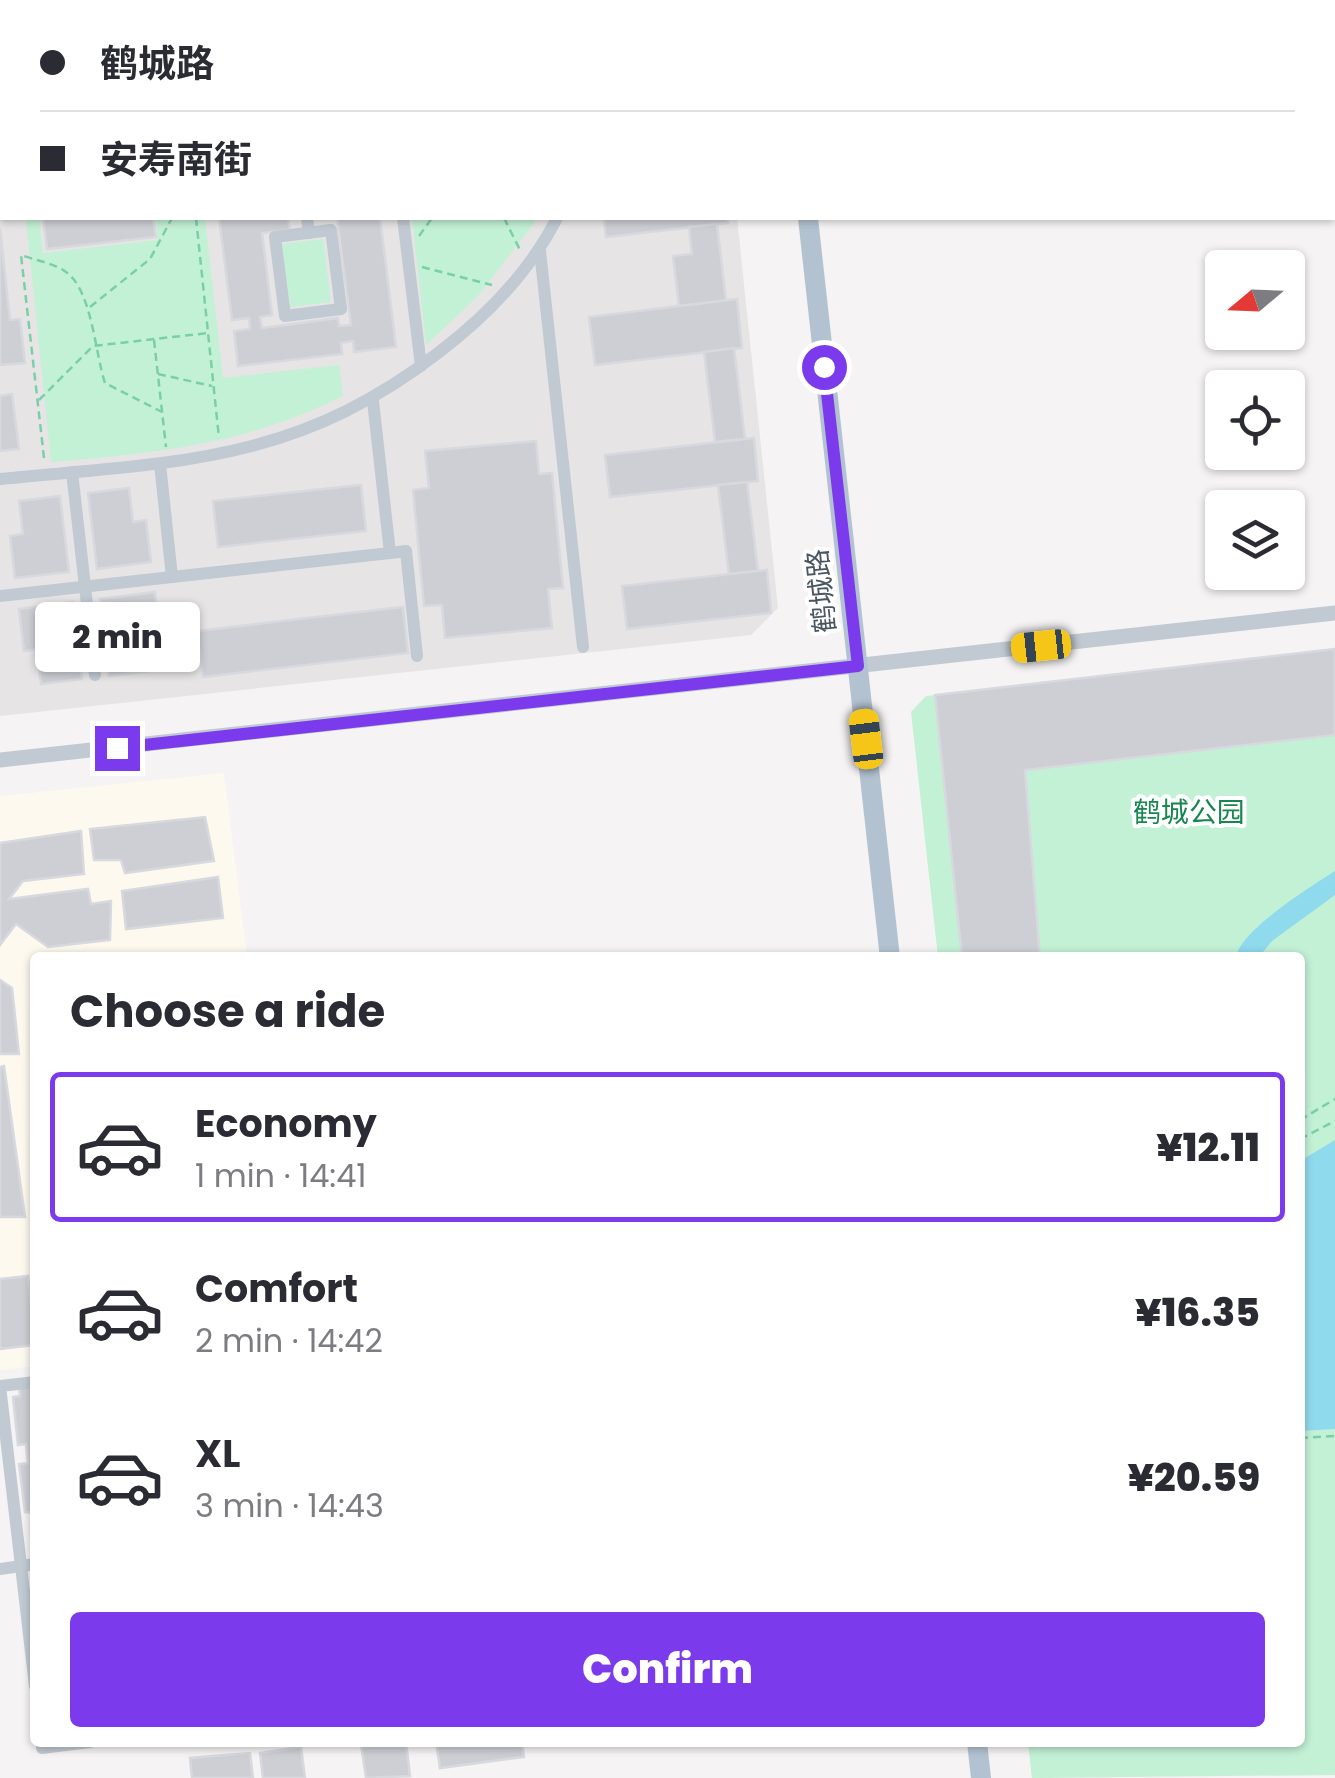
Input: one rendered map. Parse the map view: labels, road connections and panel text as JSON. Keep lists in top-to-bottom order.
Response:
{
  "streets": {
    "main road": ["鹤城路"]
  },
  "parks": ["鹤城公园"],
  "north": "left",
  "page": {
    "banner": ["鹤城路", "安寿南街"],
    "bubble": "2 min",
    "heading": "Choose a ride",
    "list": [
      {
        "name": "Economy",
        "note": "1 min · 14:41",
        "value": "¥12.11"
      },
      {
        "name": "Comfort",
        "note": "2 min · 14:42",
        "value": "¥16.35"
      },
      {
        "name": "XL",
        "note": "3 min · 14:43",
        "value": "¥20.59"
      }
    ],
    "buttons": "Confirm"
  }
}
